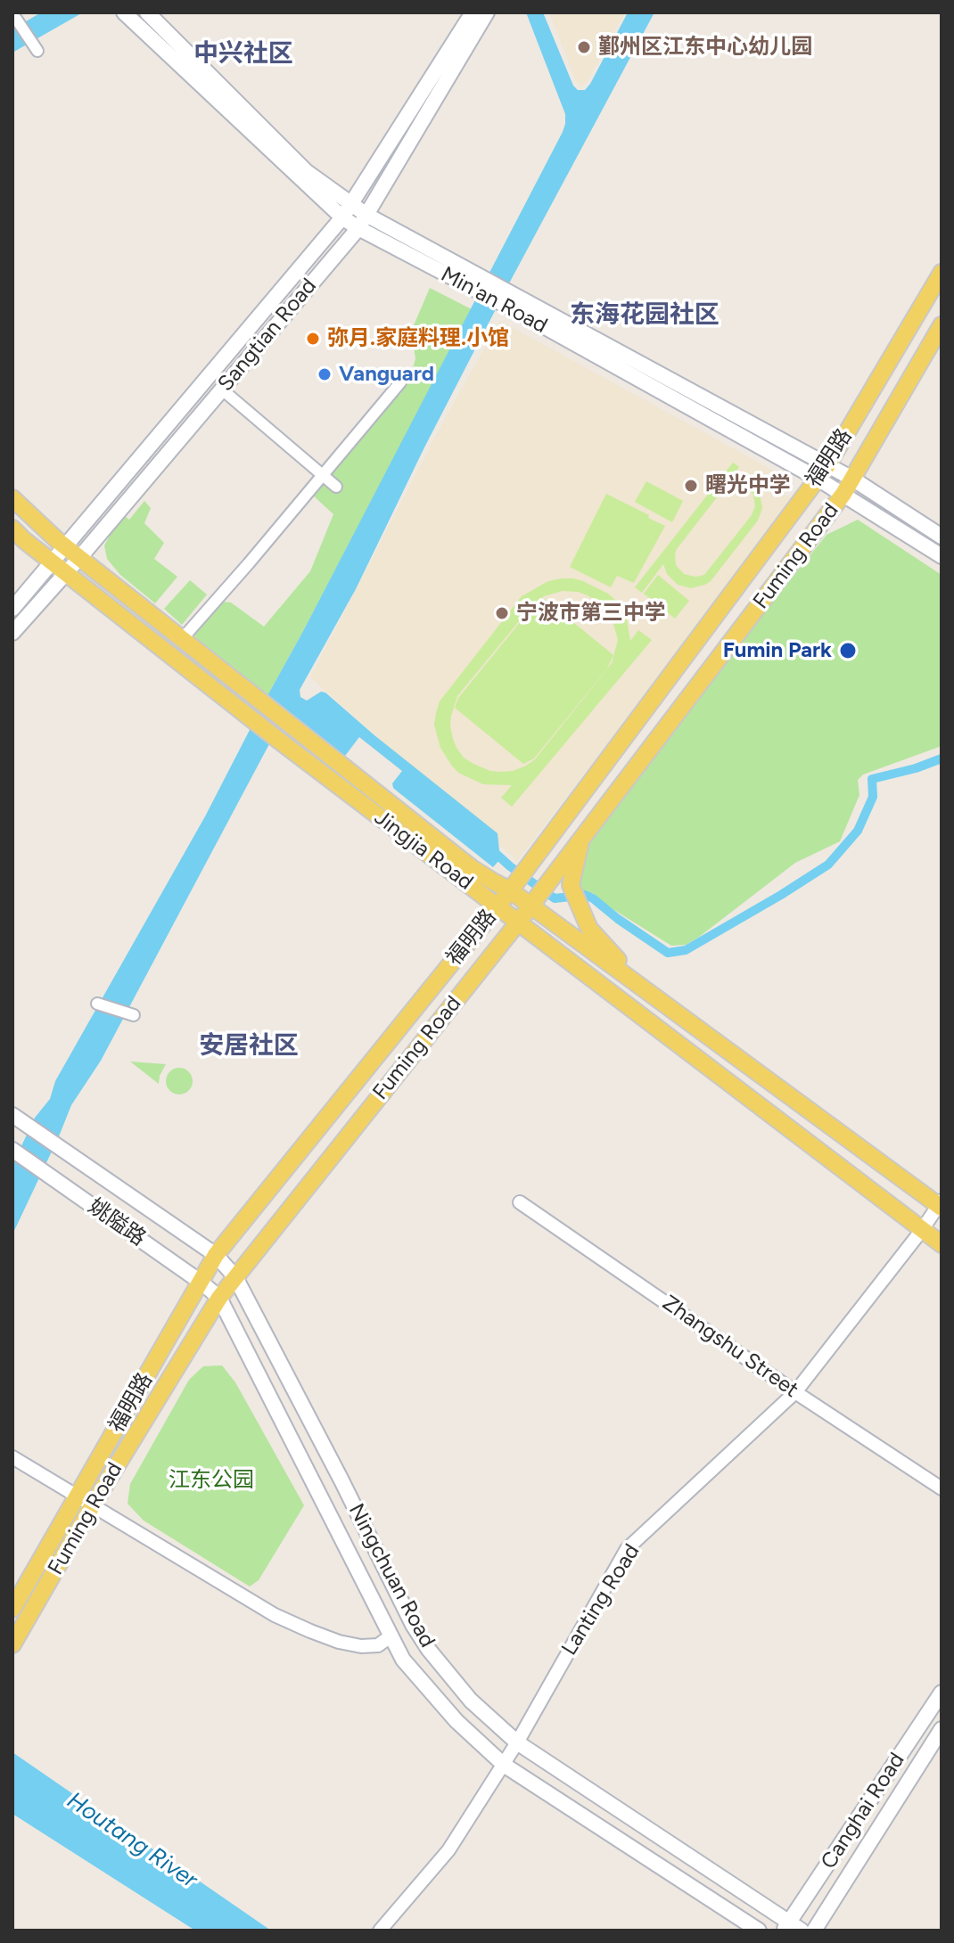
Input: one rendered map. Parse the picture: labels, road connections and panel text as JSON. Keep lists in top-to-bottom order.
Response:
{
  "streets": {
    "main road": [
      "Min'an Road",
      "Sangtian Road",
      "福明路",
      "Fuming Road",
      "Jingjia Road",
      "姚隘路",
      "Ningchuan Road",
      "Canghai Road"
    ],
    "street": ["Zhangshu Street", "Lanting Road"]
  },
  "crossings": [
    ["Min'an Road", "Sangtian Road"],
    ["Min'an Road", "福明路"],
    ["Min'an Road", "Fuming Road"],
    ["Sangtian Road", "Jingjia Road"],
    ["福明路", "Jingjia Road"],
    ["福明路", "姚隘路"],
    ["福明路", "Ningchuan Road"],
    ["Fuming Road", "Jingjia Road"],
    ["Fuming Road", "姚隘路"],
    ["Fuming Road", "Ningchuan Road"],
    ["Jingjia Road", "Lanting Road"],
    ["姚隘路", "Ningchuan Road"],
    ["Zhangshu Street", "Lanting Road"],
    ["Ningchuan Road", "Lanting Road"],
    ["Ningchuan Road", "Canghai Road"]
  ],
  "districts": ["中兴社区", "东海花园社区", "安居社区"],
  "water": ["Houtang River"],
  "parks": ["江东公园"],
  "places": [
    "鄞州区江东中心幼儿园",
    "弥月.家庭料理.小馆",
    "Vanguard",
    "曙光中学",
    "宁波市第三中学",
    "Fumin Park"
  ]
}
